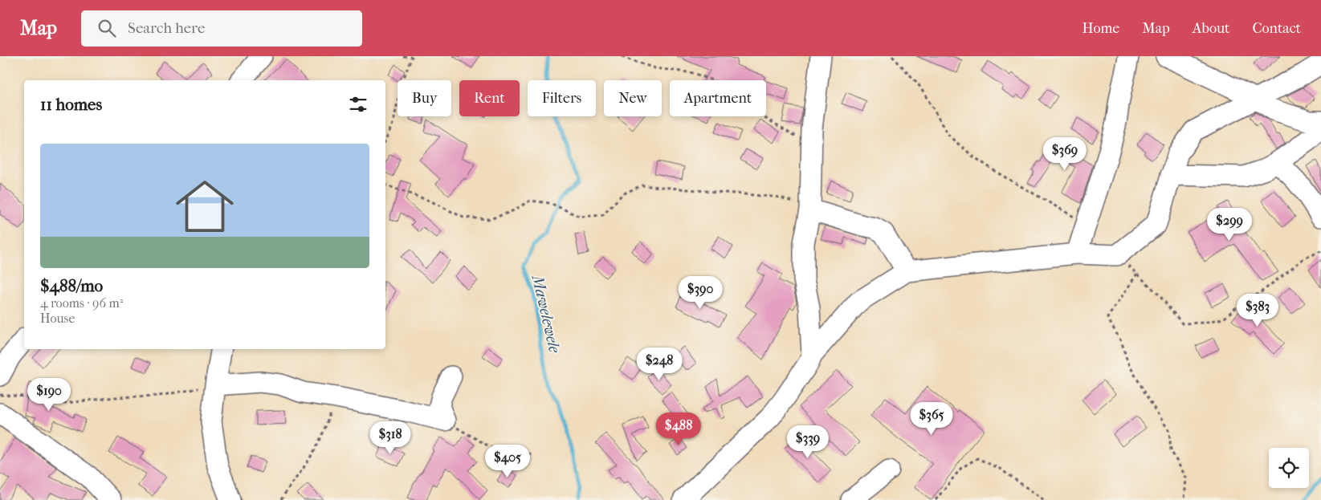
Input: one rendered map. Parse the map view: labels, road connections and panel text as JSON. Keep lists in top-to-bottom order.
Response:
{
  "water": ["Mawelewele"],
  "page": {
    "header": "Map",
    "search": "Search here",
    "nav": [
      "Home",
      "Map",
      "About",
      "Contact"
    ],
    "chip": [
      "Buy",
      "Rent",
      "Filters",
      "New",
      "Apartment"
    ],
    "heading": "11 homes",
    "list": [
      {
        "name": "$488/mo",
        "note": "4 rooms · 96 m² · House"
      }
    ],
    "price": [
      "$369",
      "$299",
      "$390",
      "$383",
      "$248",
      "$190",
      "$365",
      "$488",
      "$318",
      "$339",
      "$405"
    ]
  }
}
